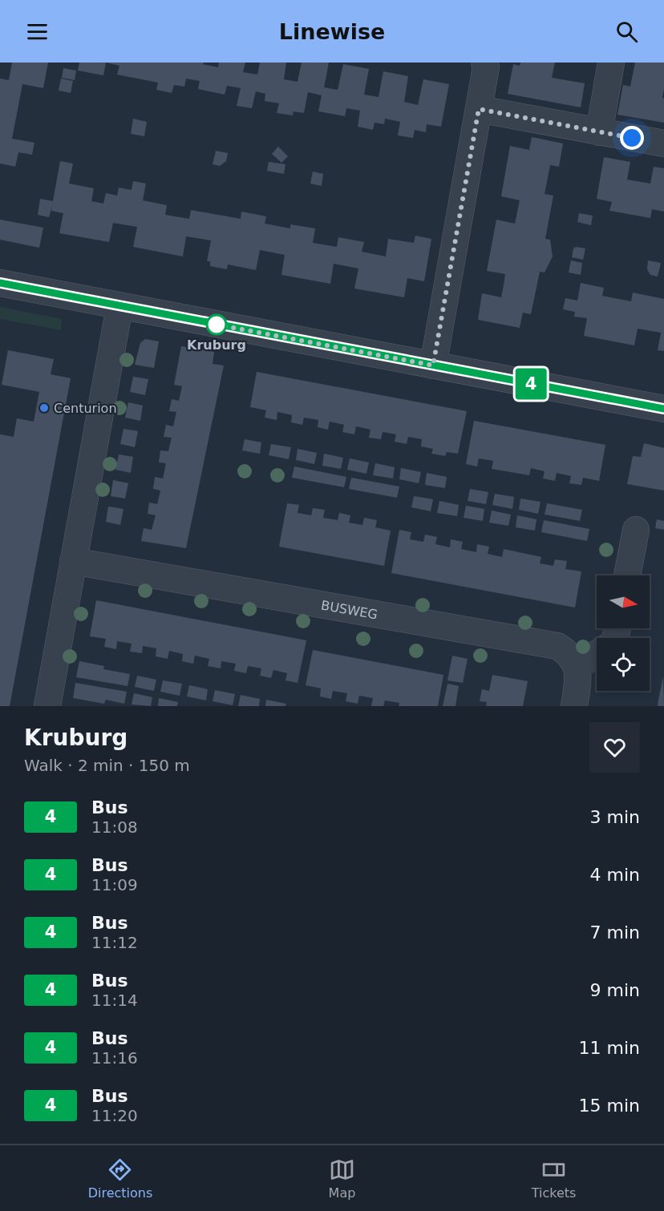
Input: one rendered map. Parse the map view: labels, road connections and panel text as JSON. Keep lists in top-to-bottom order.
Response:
{
  "streets": {
    "street": ["BUSWEG"]
  },
  "places": ["Kruburg", "Centurion"],
  "lines": ["bus line 4"],
  "north": "right",
  "page": {
    "header": "Linewise",
    "on_map": "4",
    "heading": ["Kruburg", "Walk · 2 min · 150 m"],
    "list": [
      {
        "mark": "4",
        "name": "Bus",
        "note": "11:08",
        "value": "3 min"
      },
      {
        "mark": "4",
        "name": "Bus",
        "note": "11:09",
        "value": "4 min"
      },
      {
        "mark": "4",
        "name": "Bus",
        "note": "11:12",
        "value": "7 min"
      },
      {
        "mark": "4",
        "name": "Bus",
        "note": "11:14",
        "value": "9 min"
      },
      {
        "mark": "4",
        "name": "Bus",
        "note": "11:16",
        "value": "11 min"
      },
      {
        "mark": "4",
        "name": "Bus",
        "note": "11:20",
        "value": "15 min"
      }
    ],
    "tabs": ["Directions", "Map", "Tickets"]
  }
}
